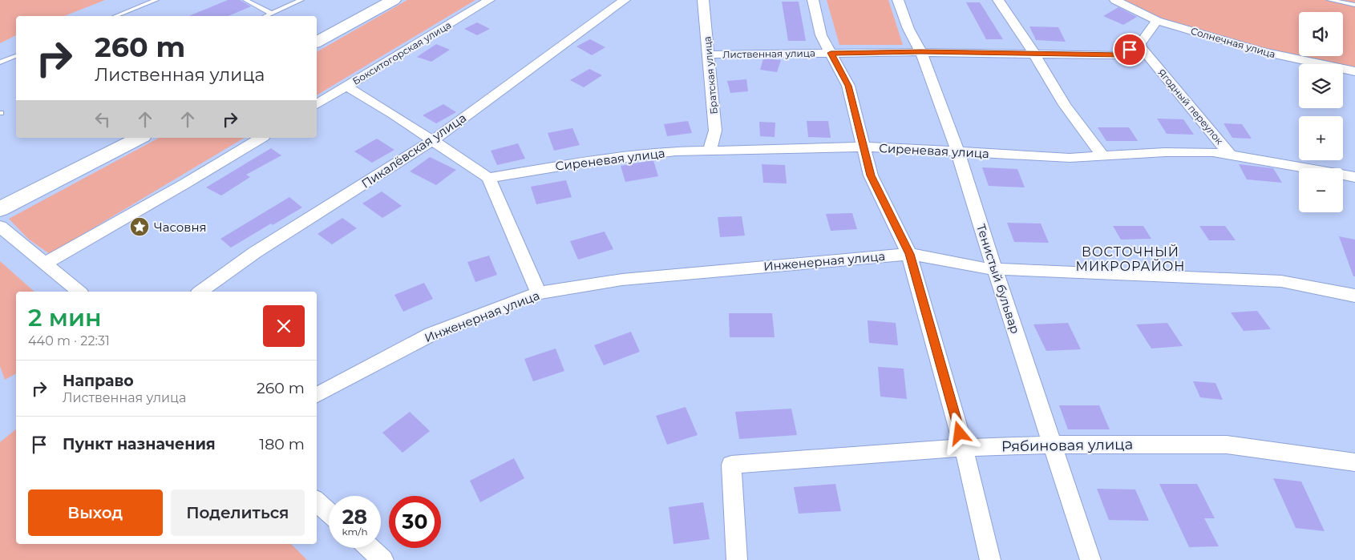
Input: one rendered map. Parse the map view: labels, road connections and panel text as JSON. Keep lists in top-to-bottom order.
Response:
{
  "streets": {
    "street": [
      "Солнечная улица",
      "Бокситогорская улица",
      "Лиственная улица",
      "Братская улица",
      "Ягодный переулок",
      "Пикалёвская улица",
      "Сиреневая улица",
      "Инженерная улица",
      "Тенистый бульвар",
      "Рябиновая улица"
    ]
  },
  "crossings": [
    ["Лиственная улица", "Братская улица"],
    ["Лиственная улица", "Ягодный переулок"],
    ["Лиственная улица", "Тенистый бульвар"],
    ["Братская улица", "Сиреневая улица"],
    ["Ягодный переулок", "Сиреневая улица"],
    ["Сиреневая улица", "Тенистый бульвар"],
    ["Инженерная улица", "Тенистый бульвар"],
    ["Тенистый бульвар", "Рябиновая улица"]
  ],
  "districts": ["ВОСТОЧНЫЙ МИКРОРАЙОН"],
  "places": {
    "place": ["Часовня"]
  },
  "page": {
    "map_buttons": ["+", "−"],
    "turn": ["260 m", "Лиственная улица"],
    "heading": ["2 мин", "440 m · 22:31"],
    "list": [
      {
        "name": "Направо",
        "note": "Лиственная улица",
        "value": "260 m"
      },
      {
        "name": "Пункт назначения",
        "value": "180 m"
      }
    ],
    "buttons": ["Выход", "Поделиться"],
    "speed": "28 km/h",
    "limit": "30"
  }
}
